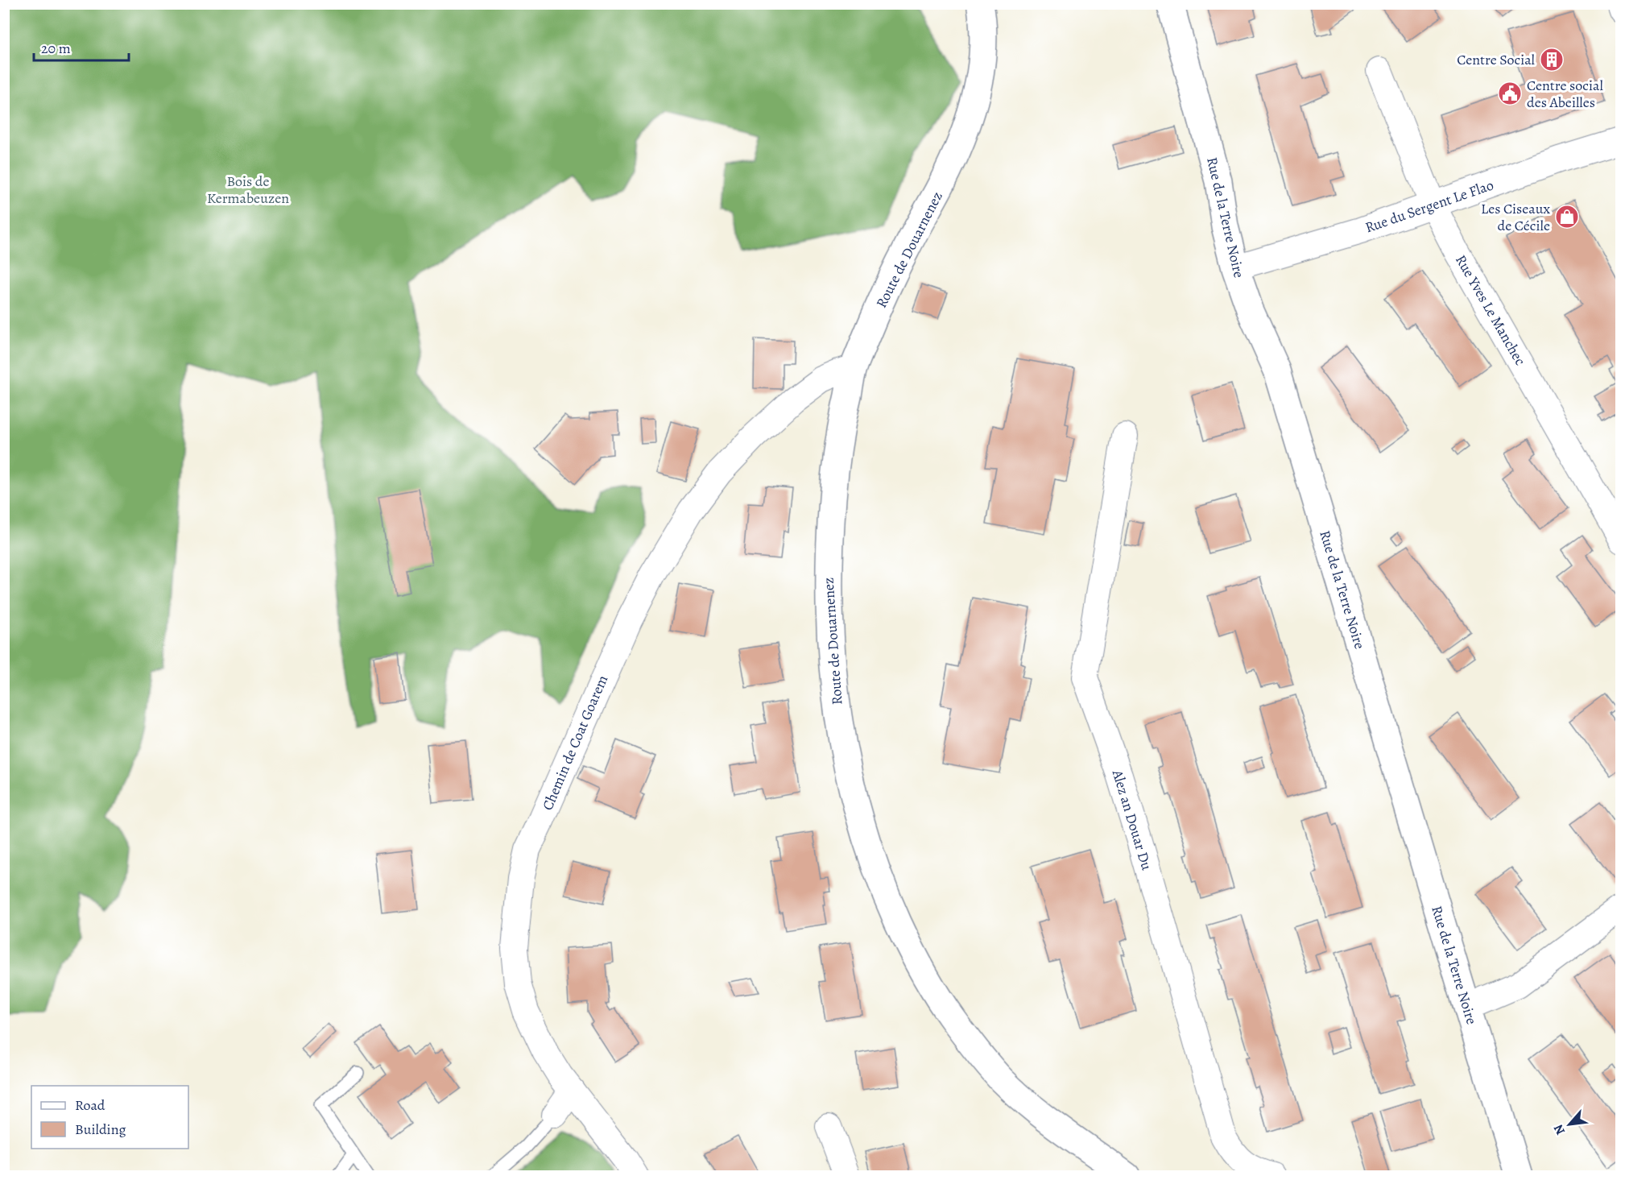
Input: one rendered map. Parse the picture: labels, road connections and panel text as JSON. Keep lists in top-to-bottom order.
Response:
{
  "streets": {
    "main road": ["Rue de la Terre Noire", "Route de Douarnenez"],
    "street": [
      "Rue du Sergent Le Flao",
      "Rue Yves Le Manchec",
      "Chemin de Coat Goarem",
      "Alez an Douar Du"
    ]
  },
  "crossings": [
    ["Rue du Sergent Le Flao", "Rue de la Terre Noire"],
    ["Rue du Sergent Le Flao", "Rue Yves Le Manchec"],
    ["Route de Douarnenez", "Chemin de Coat Goarem"]
  ],
  "parks": ["Bois de Kermabeuzen"],
  "places": {
    "building": ["Centre Social"],
    "public building": ["Centre social des Abeilles"],
    "shop": ["Les Ciseaux de Cécile"]
  },
  "legend": ["Road", "Building"],
  "scale_bar": "20 m",
  "north": "bottom left"
}
